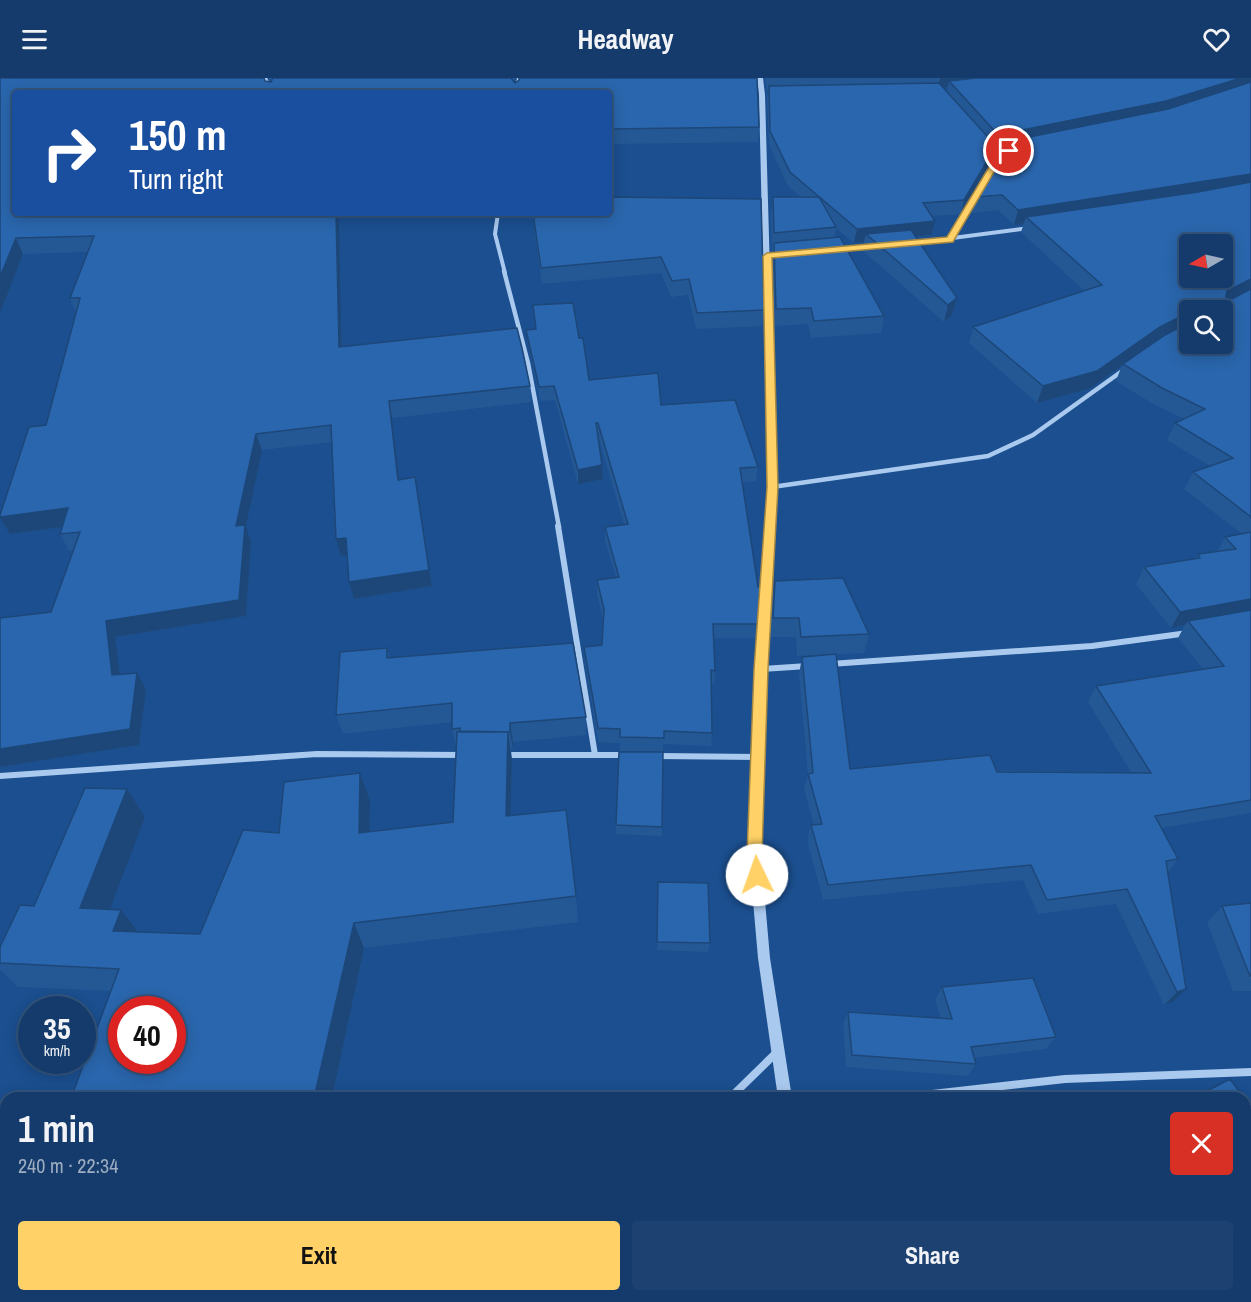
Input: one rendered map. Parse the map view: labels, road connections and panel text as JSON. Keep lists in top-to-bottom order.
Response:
{
  "north": "left",
  "page": {
    "header": "Headway",
    "turn": ["150 m", "Turn right"],
    "speed": "35 km/h",
    "limit": "40",
    "heading": ["1 min", "240 m · 22:34"],
    "buttons": ["Exit", "Share"]
  }
}
